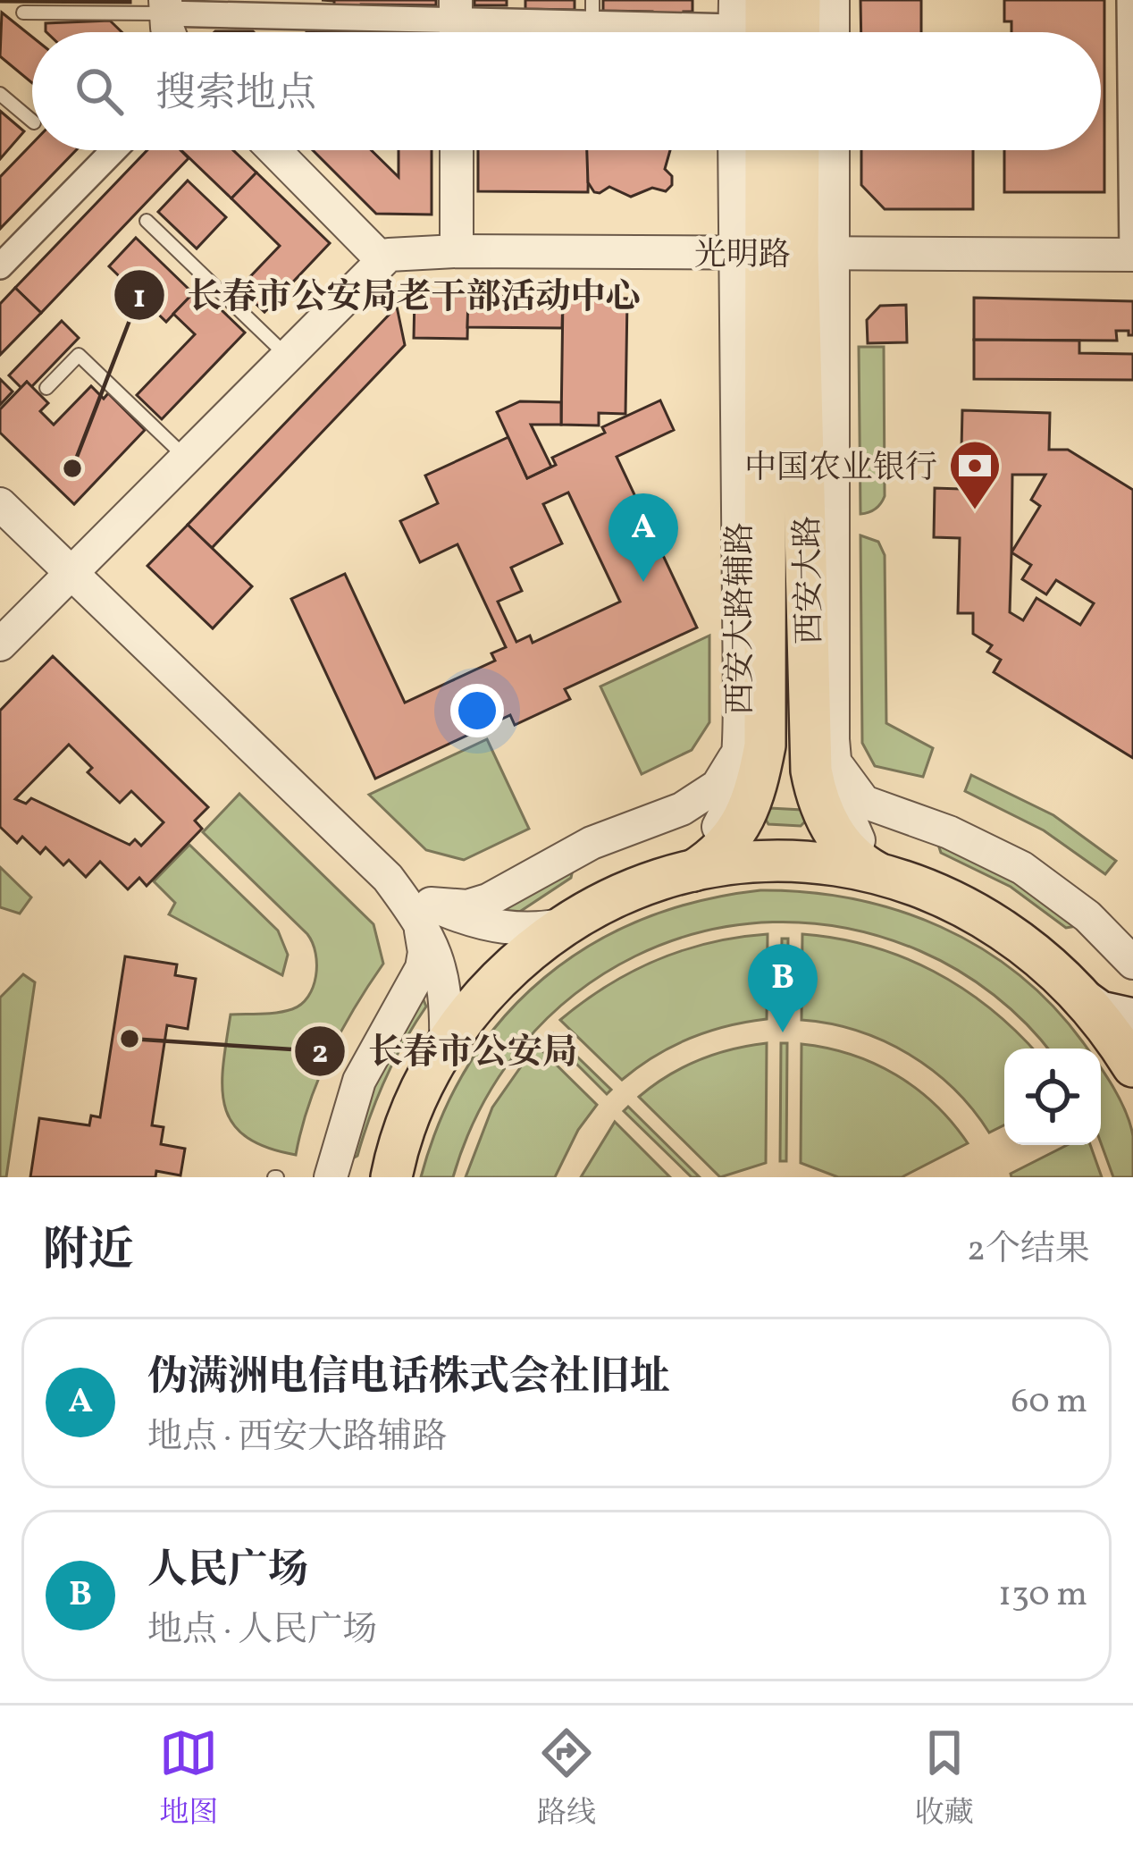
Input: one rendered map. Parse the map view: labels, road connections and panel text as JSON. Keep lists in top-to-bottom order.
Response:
{
  "streets": {
    "main road": ["西安大路"],
    "street": ["光明路", "西安大路辅路"]
  },
  "crossings": [
    ["光明路", "西安大路"],
    ["光明路", "西安大路辅路"],
    ["西安大路", "西安大路辅路"]
  ],
  "places": {
    "other": ["长春市公安局老干部活动中心", "长春市公安局"],
    "bank": ["中国农业银行"]
  },
  "page": {
    "search": "搜索地点",
    "pins": ["A", "B"],
    "heading": ["附近", "2个结果"],
    "list": [
      {
        "mark": "A",
        "name": "伪满洲电信电话株式会社旧址",
        "note": "地点 · 西安大路辅路",
        "value": "60 m"
      },
      {
        "mark": "B",
        "name": "人民广场",
        "note": "地点 · 人民广场",
        "value": "130 m"
      }
    ],
    "nav": ["地图", "路线", "收藏"]
  }
}
